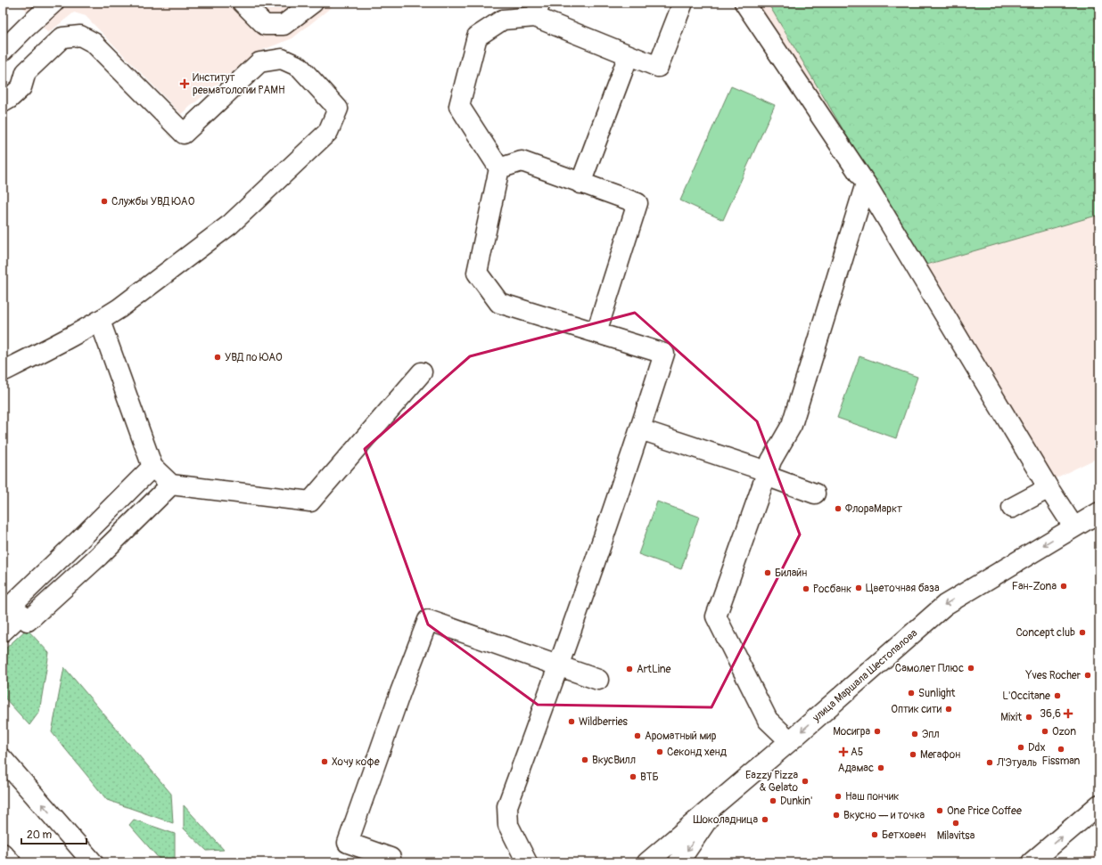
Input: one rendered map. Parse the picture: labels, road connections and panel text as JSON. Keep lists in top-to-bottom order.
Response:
{
  "streets": {
    "street": ["улица Маршала Шестопалова"]
  },
  "one_way": ["улица Маршала Шестопалова"],
  "places": {
    "health": ["Институт ревматологии РАМН", "36,6", "А5"],
    "other": [
      "Службы УВД ЮАО",
      "УВД по ЮАО",
      "ФлораМаркт",
      "Билайн",
      "Fан-Zonа",
      "Цветочная база",
      "Росбанк",
      "Concept club",
      "Самолет Плюс",
      "ArtLine",
      "Yves Rocher",
      "Sunlight",
      "L'Occitane",
      "Оптик сити",
      "Mixit",
      "Wildberries",
      "Мосигра",
      "Ozon",
      "Эпл",
      "Ароматный мир",
      "Ddx",
      "Fissman",
      "Секонд хенд",
      "Мегафон",
      "ВкусВилл",
      "Хочу кофе",
      "Л'Этуаль",
      "Адамас",
      "ВТБ",
      "Eazzy Pizza & Gelato",
      "Наш пончик",
      "Dunkin'",
      "One Price Coffee",
      "Вкусно — и точка",
      "Шоколадница",
      "Milavitsa",
      "Бетховен"
    ]
  },
  "scale_bar": "20 m"
}
